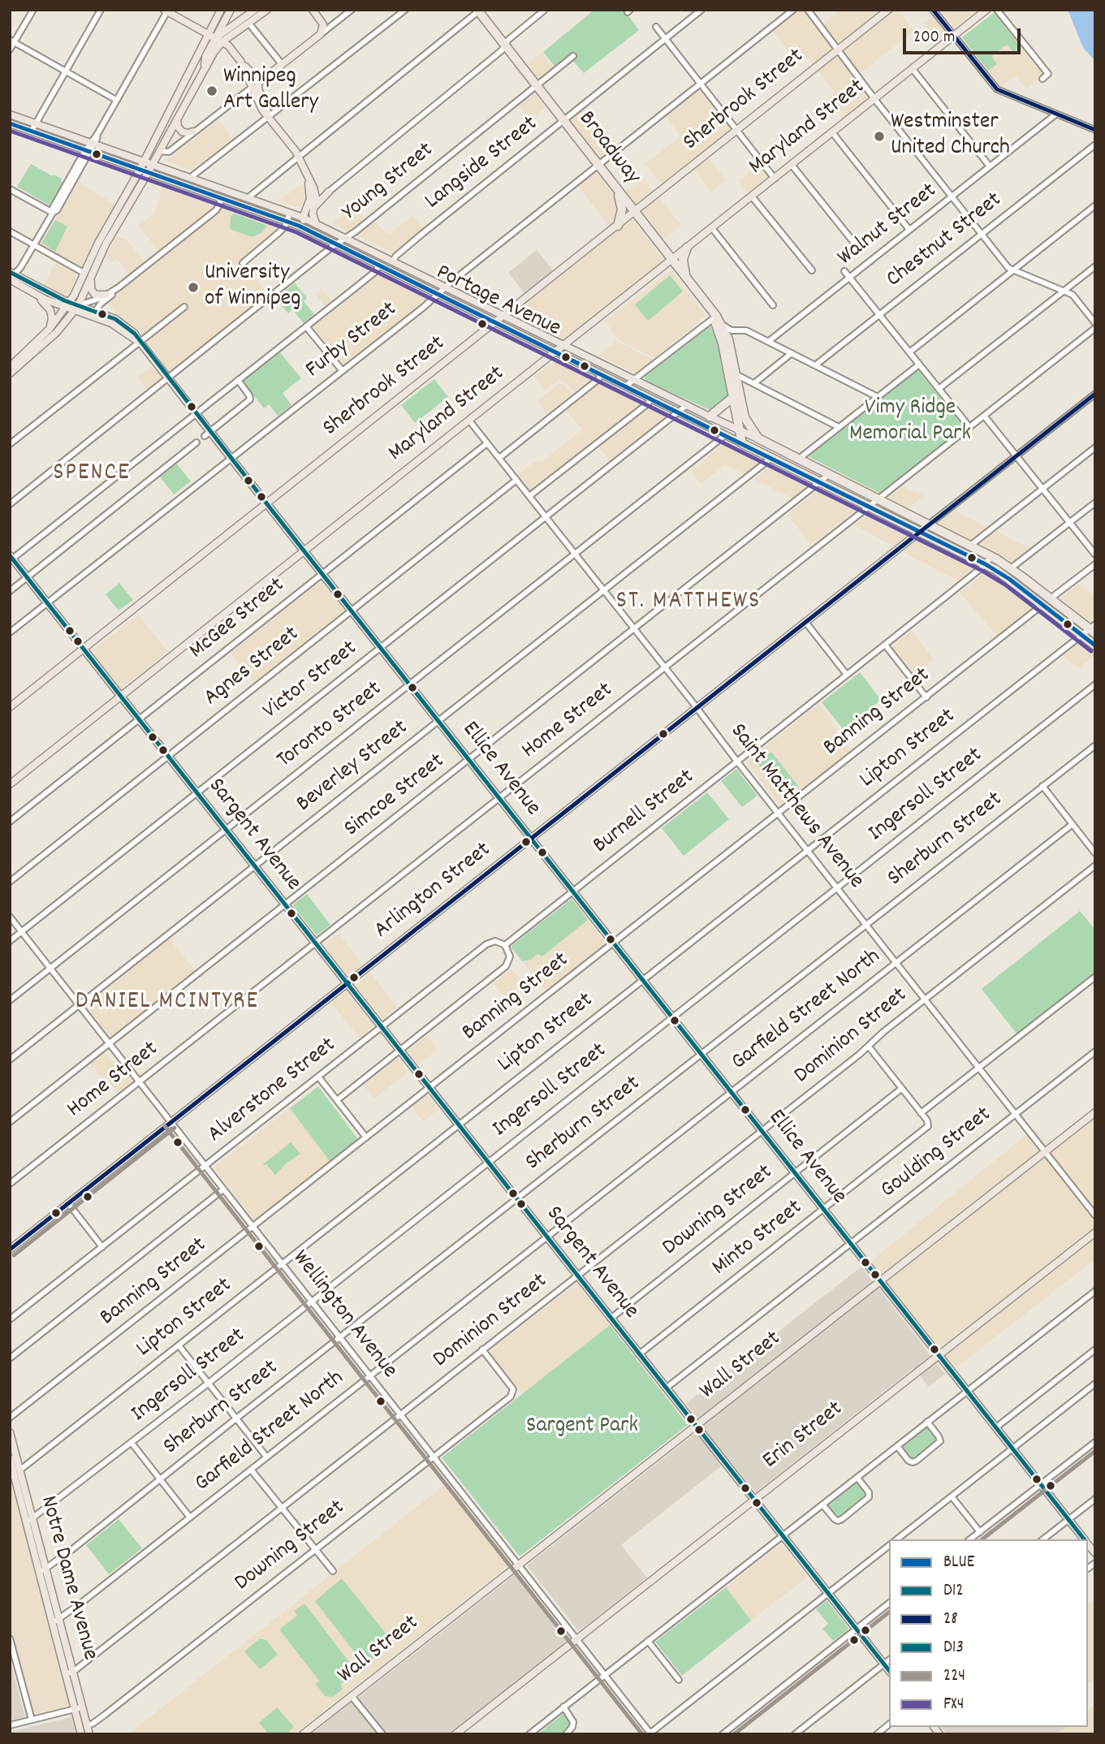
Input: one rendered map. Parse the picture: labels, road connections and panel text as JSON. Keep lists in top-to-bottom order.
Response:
{
  "streets": {
    "highway": ["Broadway", "Portage Avenue"],
    "main road": [
      "Sherbrook Street",
      "Maryland Street",
      "Ellice Avenue",
      "Sargent Avenue",
      "Arlington Street",
      "Wall Street",
      "Erin Street",
      "Notre Dame Avenue"
    ],
    "street": [
      "Langside Street",
      "Young Street",
      "Walnut Street",
      "Chestnut Street",
      "Furby Street",
      "McGee Street",
      "Agnes Street",
      "Victor Street",
      "Banning Street",
      "Home Street",
      "Toronto Street",
      "Lipton Street",
      "Beverley Street",
      "Ingersoll Street",
      "Simcoe Street",
      "Saint Matthews Avenue",
      "Burnell Street",
      "Sherburn Street",
      "Garfield Street North",
      "Dominion Street",
      "Alverstone Street",
      "Goulding Street",
      "Downing Street",
      "Minto Street",
      "Wellington Avenue"
    ]
  },
  "crossings": [
    ["Sherbrook Street", "Broadway"],
    ["Sherbrook Street", "Portage Avenue"],
    ["Sherbrook Street", "Ellice Avenue"],
    ["Sherbrook Street", "Sargent Avenue"],
    ["Maryland Street", "Broadway"],
    ["Maryland Street", "Portage Avenue"],
    ["Maryland Street", "Ellice Avenue"],
    ["Maryland Street", "Saint Matthews Avenue"],
    ["Maryland Street", "Sargent Avenue"],
    ["Broadway", "Langside Street"],
    ["Broadway", "Young Street"],
    ["Broadway", "Portage Avenue"],
    ["Broadway", "Furby Street"],
    ["Langside Street", "Portage Avenue"],
    ["Young Street", "Portage Avenue"],
    ["Young Street", "Ellice Avenue"],
    ["Portage Avenue", "Furby Street"],
    ["Portage Avenue", "Victor Street"],
    ["Portage Avenue", "Banning Street"],
    ["Portage Avenue", "Home Street"],
    ["Portage Avenue", "Toronto Street"],
    ["Portage Avenue", "Lipton Street"],
    ["Portage Avenue", "Beverley Street"],
    ["Portage Avenue", "Simcoe Street"],
    ["Portage Avenue", "Burnell Street"],
    ["Portage Avenue", "Arlington Street"],
    ["Furby Street", "Ellice Avenue"],
    ["Furby Street", "Sargent Avenue"],
    ["McGee Street", "Ellice Avenue"],
    ["McGee Street", "Saint Matthews Avenue"],
    ["McGee Street", "Sargent Avenue"],
    ["Agnes Street", "Ellice Avenue"],
    ["Agnes Street", "Saint Matthews Avenue"],
    ["Agnes Street", "Sargent Avenue"],
    ["Victor Street", "Ellice Avenue"],
    ["Victor Street", "Saint Matthews Avenue"],
    ["Victor Street", "Sargent Avenue"],
    ["Victor Street", "Wellington Avenue"],
    ["Banning Street", "Ellice Avenue"],
    ["Banning Street", "Saint Matthews Avenue"],
    ["Banning Street", "Sargent Avenue"],
    ["Banning Street", "Wellington Avenue"],
    ["Home Street", "Ellice Avenue"],
    ["Home Street", "Saint Matthews Avenue"],
    ["Home Street", "Sargent Avenue"],
    ["Home Street", "Wellington Avenue"],
    ["Toronto Street", "Ellice Avenue"],
    ["Toronto Street", "Saint Matthews Avenue"],
    ["Toronto Street", "Sargent Avenue"],
    ["Toronto Street", "Wellington Avenue"],
    ["Lipton Street", "Ellice Avenue"],
    ["Lipton Street", "Saint Matthews Avenue"],
    ["Lipton Street", "Sargent Avenue"],
    ["Lipton Street", "Wellington Avenue"],
    ["Lipton Street", "Notre Dame Avenue"],
    ["Beverley Street", "Ellice Avenue"],
    ["Beverley Street", "Saint Matthews Avenue"],
    ["Beverley Street", "Sargent Avenue"],
    ["Beverley Street", "Wellington Avenue"],
    ["Ellice Avenue", "Ingersoll Street"],
    ["Ellice Avenue", "Simcoe Street"],
    ["Ellice Avenue", "Burnell Street"],
    ["Ellice Avenue", "Sherburn Street"],
    ["Ellice Avenue", "Arlington Street"],
    ["Ellice Avenue", "Garfield Street North"],
    ["Ellice Avenue", "Dominion Street"],
    ["Ellice Avenue", "Goulding Street"],
    ["Ellice Avenue", "Downing Street"],
    ["Ellice Avenue", "Minto Street"],
    ["Ellice Avenue", "Wall Street"],
    ["Ellice Avenue", "Erin Street"],
    ["Ingersoll Street", "Saint Matthews Avenue"],
    ["Ingersoll Street", "Sargent Avenue"],
    ["Ingersoll Street", "Wellington Avenue"],
    ["Ingersoll Street", "Notre Dame Avenue"],
    ["Simcoe Street", "Saint Matthews Avenue"],
    ["Simcoe Street", "Sargent Avenue"],
    ["Simcoe Street", "Wellington Avenue"],
    ["Saint Matthews Avenue", "Burnell Street"],
    ["Saint Matthews Avenue", "Sherburn Street"],
    ["Saint Matthews Avenue", "Arlington Street"],
    ["Saint Matthews Avenue", "Garfield Street North"],
    ["Saint Matthews Avenue", "Dominion Street"],
    ["Saint Matthews Avenue", "Goulding Street"],
    ["Saint Matthews Avenue", "Wall Street"],
    ["Burnell Street", "Alverstone Street"],
    ["Sargent Avenue", "Sherburn Street"],
    ["Sargent Avenue", "Arlington Street"],
    ["Sargent Avenue", "Garfield Street North"],
    ["Sargent Avenue", "Dominion Street"],
    ["Sargent Avenue", "Alverstone Street"],
    ["Sargent Avenue", "Goulding Street"],
    ["Sargent Avenue", "Downing Street"],
    ["Sargent Avenue", "Minto Street"],
    ["Sargent Avenue", "Wall Street"],
    ["Sargent Avenue", "Erin Street"],
    ["Sherburn Street", "Wellington Avenue"],
    ["Sherburn Street", "Notre Dame Avenue"],
    ["Arlington Street", "Wellington Avenue"],
    ["Garfield Street North", "Wellington Avenue"],
    ["Garfield Street North", "Notre Dame Avenue"],
    ["Dominion Street", "Downing Street"],
    ["Dominion Street", "Wellington Avenue"],
    ["Dominion Street", "Notre Dame Avenue"],
    ["Alverstone Street", "Wellington Avenue"],
    ["Downing Street", "Wellington Avenue"],
    ["Downing Street", "Notre Dame Avenue"],
    ["Wellington Avenue", "Wall Street"],
    ["Wellington Avenue", "Erin Street"]
  ],
  "districts": ["SPENCE", "ST. MATTHEWS", "DANIEL MCINTYRE"],
  "parks": ["Vimy Ridge Memorial Park", "Sargent Park"],
  "places": ["Winnipeg Art Gallery", "Westminster United Church", "University of Winnipeg"],
  "lines": [
    "transit line 28",
    "transit line BLUE",
    "transit line FX4",
    "transit line D12",
    "transit line D13",
    "transit line 224"
  ],
  "legend": [
    "BLUE",
    "D12",
    "28",
    "D13",
    "224",
    "FX4"
  ],
  "scale_bar": "200 m"
}
